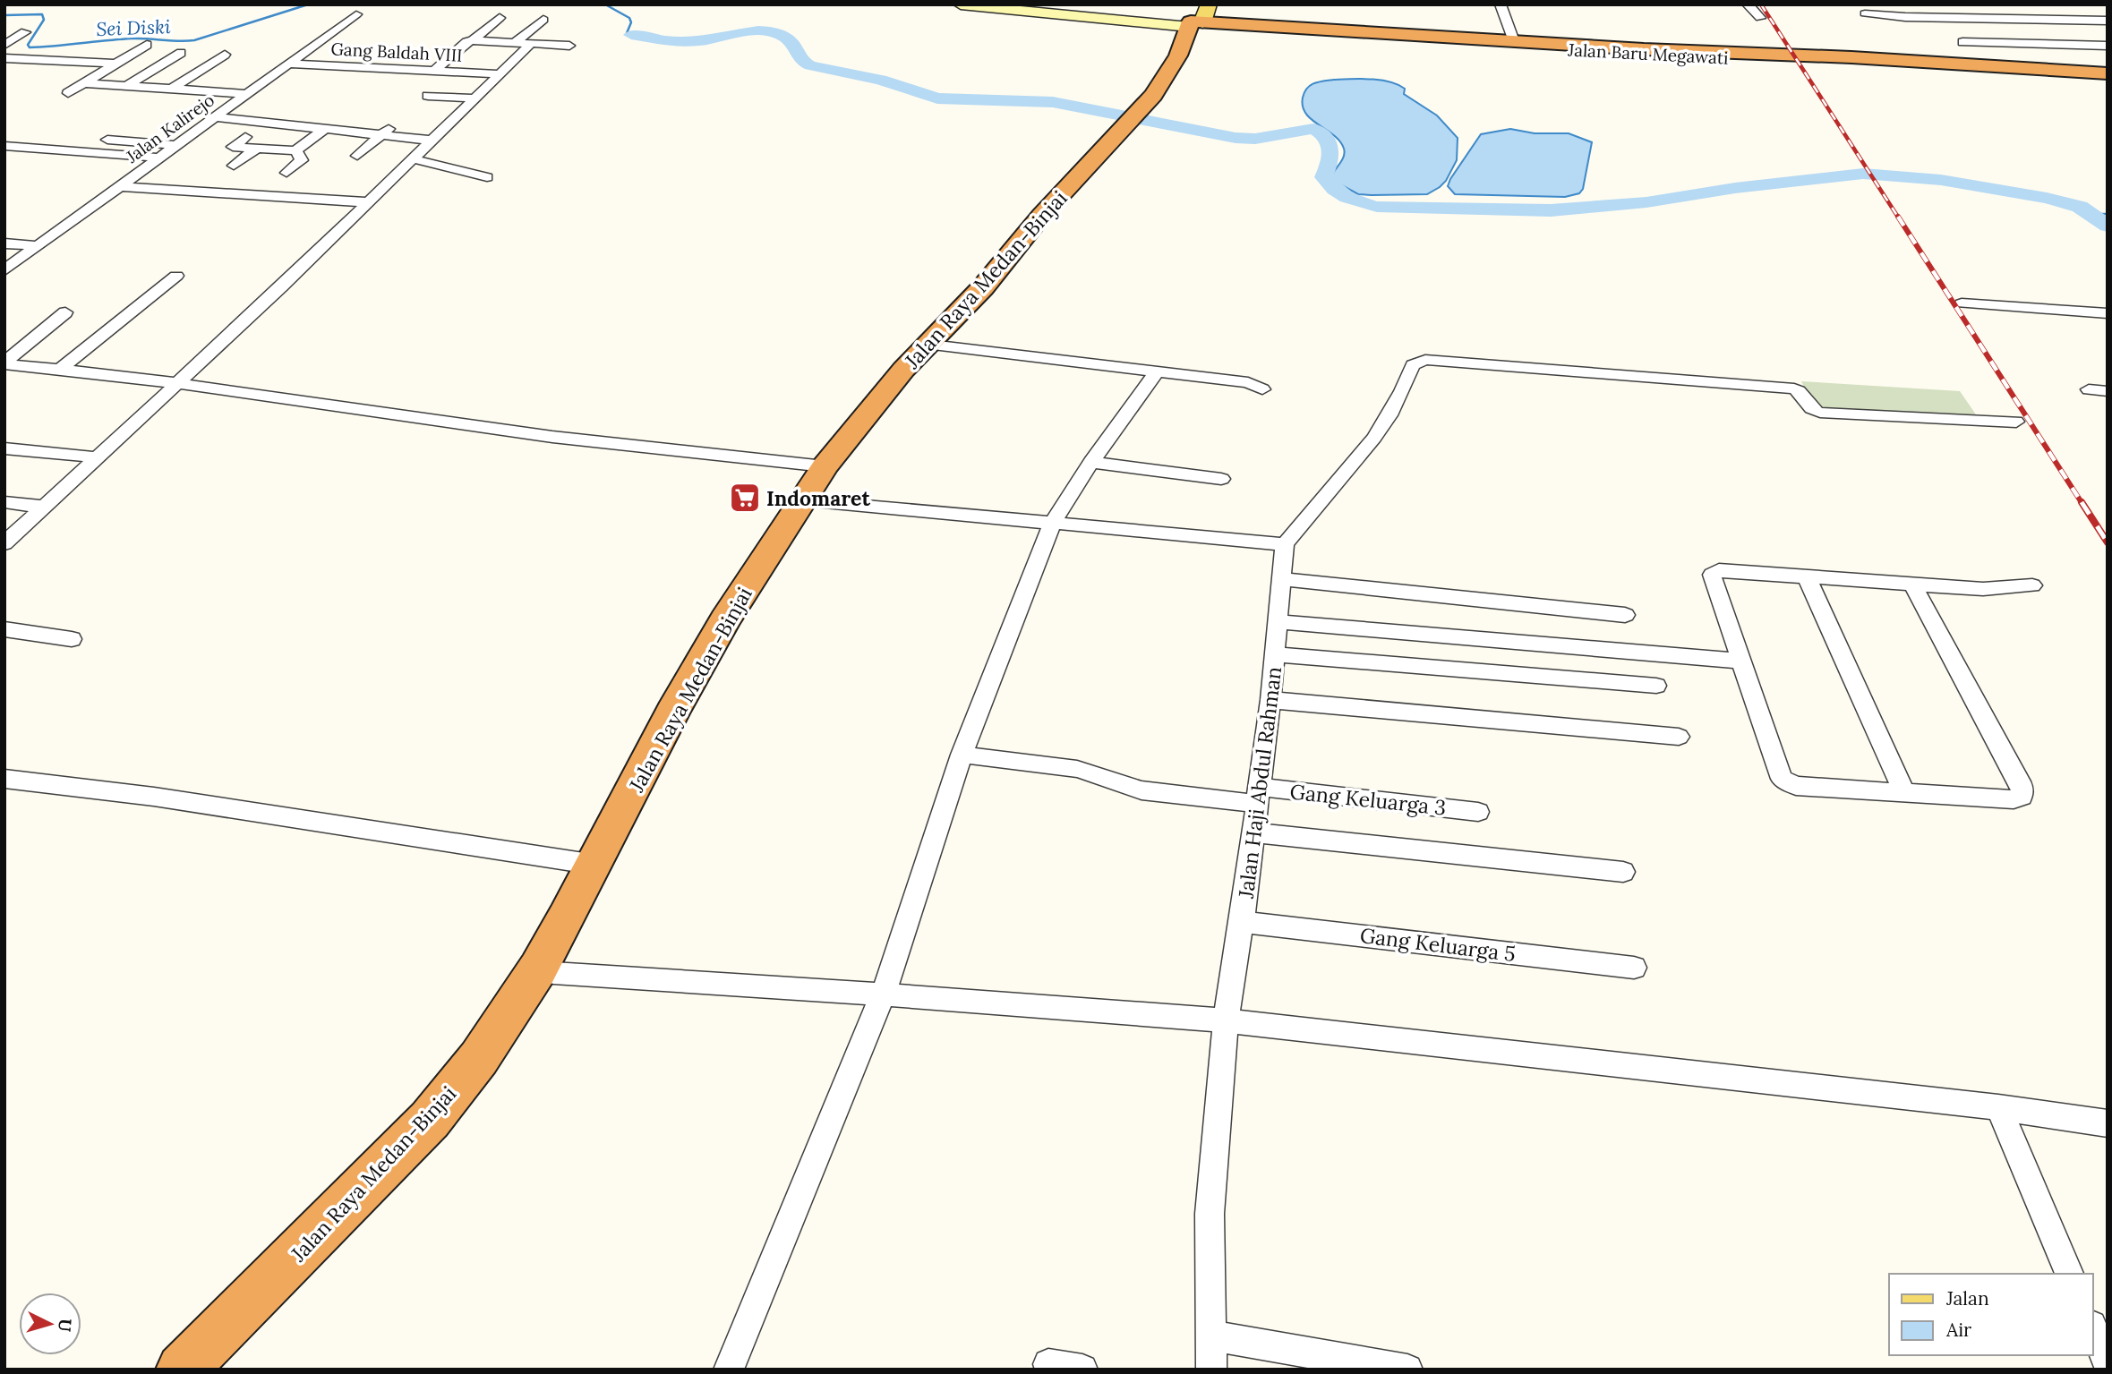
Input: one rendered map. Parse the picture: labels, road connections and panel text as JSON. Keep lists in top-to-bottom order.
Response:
{
  "streets": {
    "highway": ["Jalan Baru Megawati", "Jalan Raya Medan-Binjai"],
    "street": [
      "Gang Baldah VIII",
      "Jalan Kalirejo",
      "Jalan Haji Abdul Rahman",
      "Gang Keluarga 3",
      "Gang Keluarga 5"
    ]
  },
  "crossings": [
    ["Gang Baldah VIII", "Jalan Kalirejo"],
    ["Jalan Baru Megawati", "Jalan Raya Medan-Binjai"],
    ["Jalan Haji Abdul Rahman", "Gang Keluarga 3"],
    ["Jalan Haji Abdul Rahman", "Gang Keluarga 5"]
  ],
  "water": ["Sei Diski"],
  "places": {
    "supermarket": ["Indomaret"]
  },
  "legend": ["Jalan", "Air"],
  "north": "right"
}
